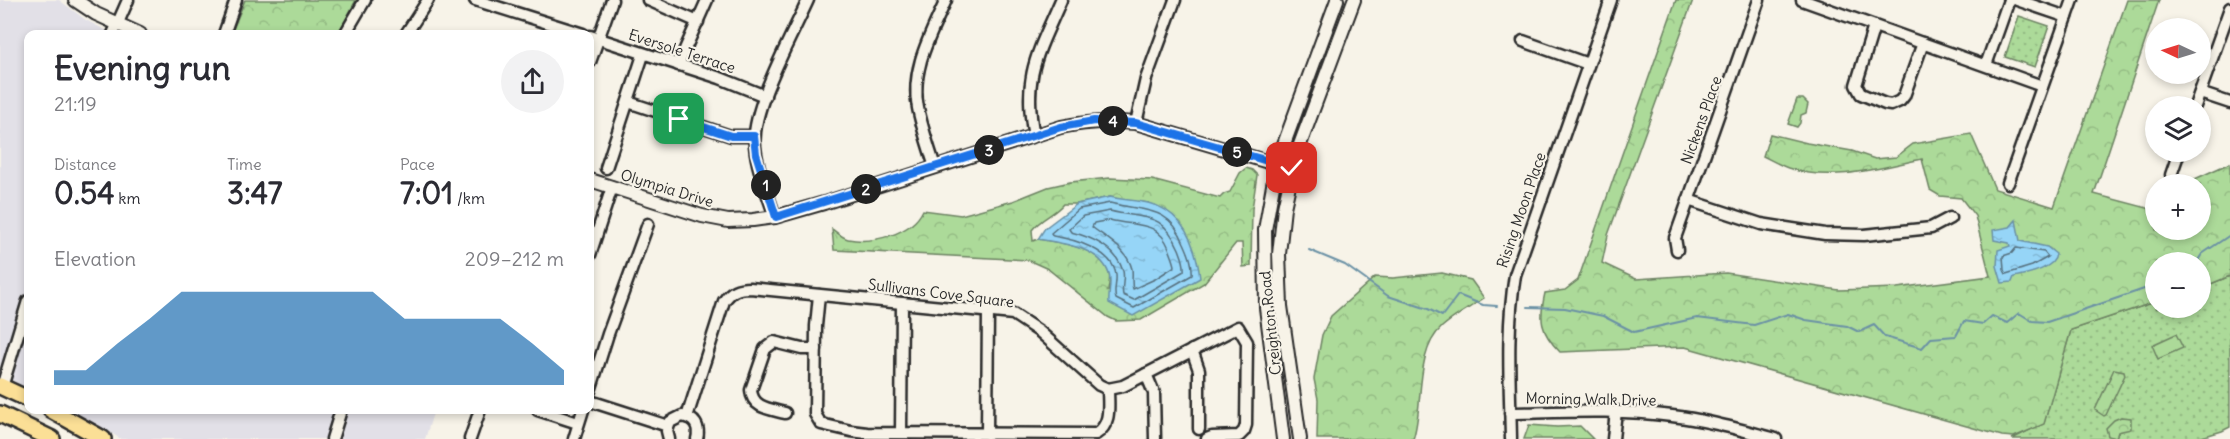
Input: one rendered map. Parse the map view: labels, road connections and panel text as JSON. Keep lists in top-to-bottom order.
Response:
{
  "streets": {
    "street": [
      "Eversole Terrace",
      "Nickens Place",
      "Olympia Drive",
      "Rising Moon Place",
      "Sullivans Cove Square",
      "Creighton Road",
      "Morning Walk Drive"
    ]
  },
  "crossings": [
    ["Olympia Drive", "Creighton Road"],
    ["Rising Moon Place", "Morning Walk Drive"]
  ],
  "north": "left",
  "page": {
    "map_buttons": ["+", "−"],
    "heading": ["Evening run", "21:19"],
    "pins": [
      "4",
      "3",
      "5",
      "1",
      "2"
    ],
    "stats": [
      ["Distance", "0.54 km"],
      ["Time", "3:47"],
      ["Pace", "7:01 /km"]
    ],
    "chart": ["Elevation", "209–212 m"]
  }
}
